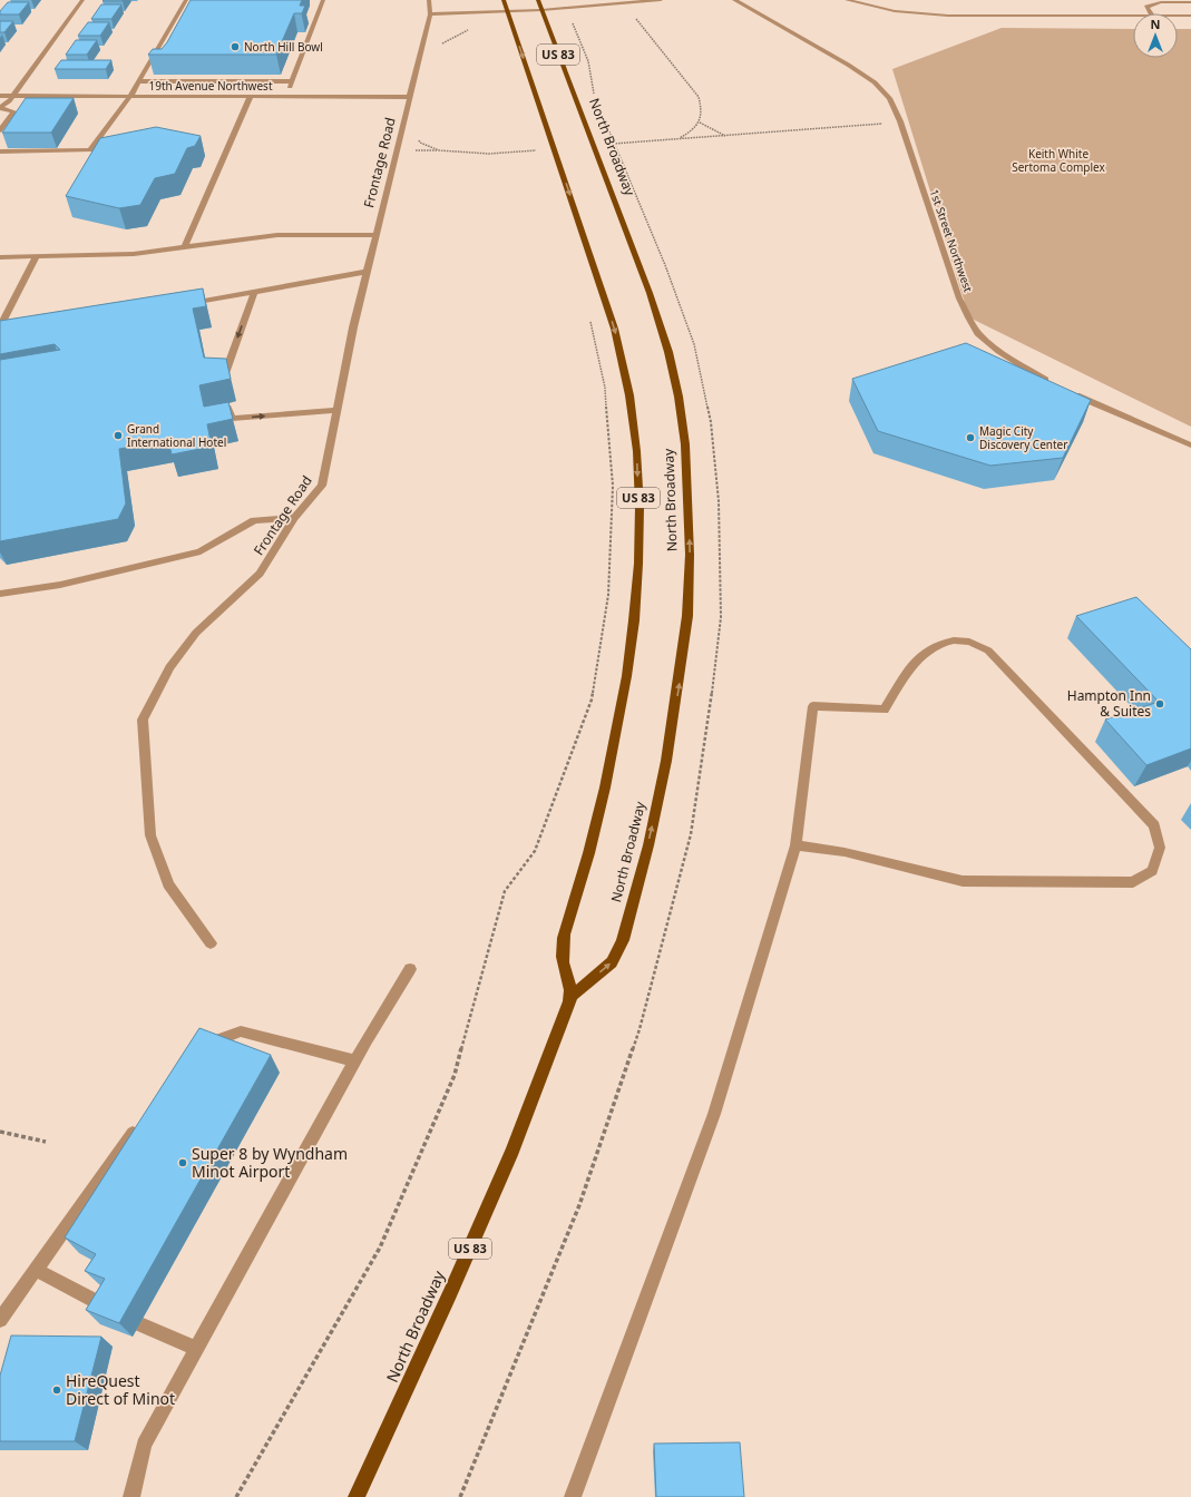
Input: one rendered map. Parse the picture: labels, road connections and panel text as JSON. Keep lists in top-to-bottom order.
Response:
{
  "streets": {
    "main road": ["US 83", "North Broadway"],
    "street": ["19th Avenue Northwest", "Frontage Road", "1st Street Northwest"]
  },
  "crossings": [
    ["US 83", "North Broadway"],
    ["19th Avenue Northwest", "Frontage Road"]
  ],
  "parks": ["Keith White Sertoma Complex"],
  "places": [
    "North Hill Bowl",
    "Grand International Hotel",
    "Magic City Discovery Center",
    "Hampton Inn & Suites",
    "Super 8 by Wyndham Minot Airport",
    "HireQuest Direct of Minot"
  ],
  "north": "top"
}
